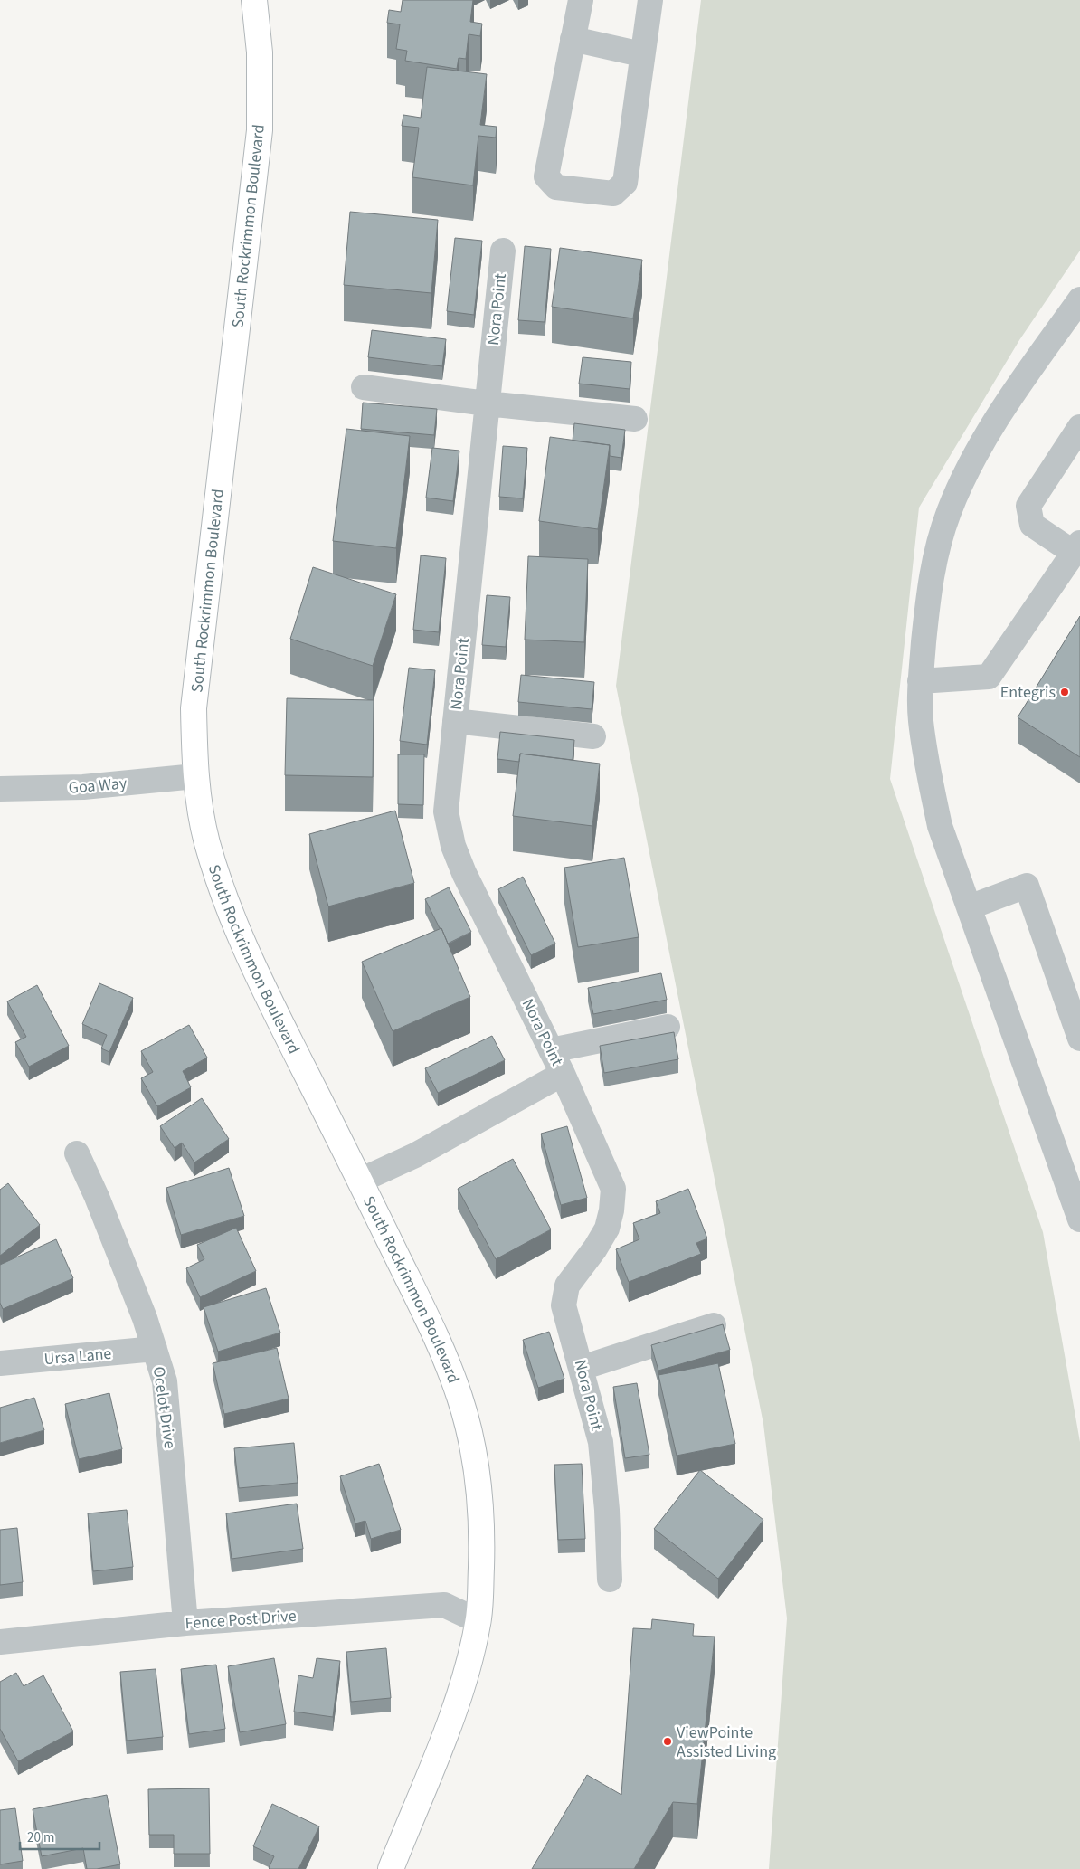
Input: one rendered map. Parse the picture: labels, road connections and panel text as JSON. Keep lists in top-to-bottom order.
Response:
{
  "streets": {
    "main road": ["South Rockrimmon Boulevard"],
    "street": [
      "Nora Point",
      "Goa Way",
      "Ursa Lane",
      "Ocelot Drive",
      "Fence Post Drive"
    ]
  },
  "crossings": [
    ["South Rockrimmon Boulevard", "Nora Point"],
    ["South Rockrimmon Boulevard", "Goa Way"],
    ["South Rockrimmon Boulevard", "Fence Post Drive"],
    ["Ursa Lane", "Ocelot Drive"],
    ["Ocelot Drive", "Fence Post Drive"]
  ],
  "places": ["Entegris", "ViewPointe Assisted Living"],
  "scale_bar": "20 m"
}
